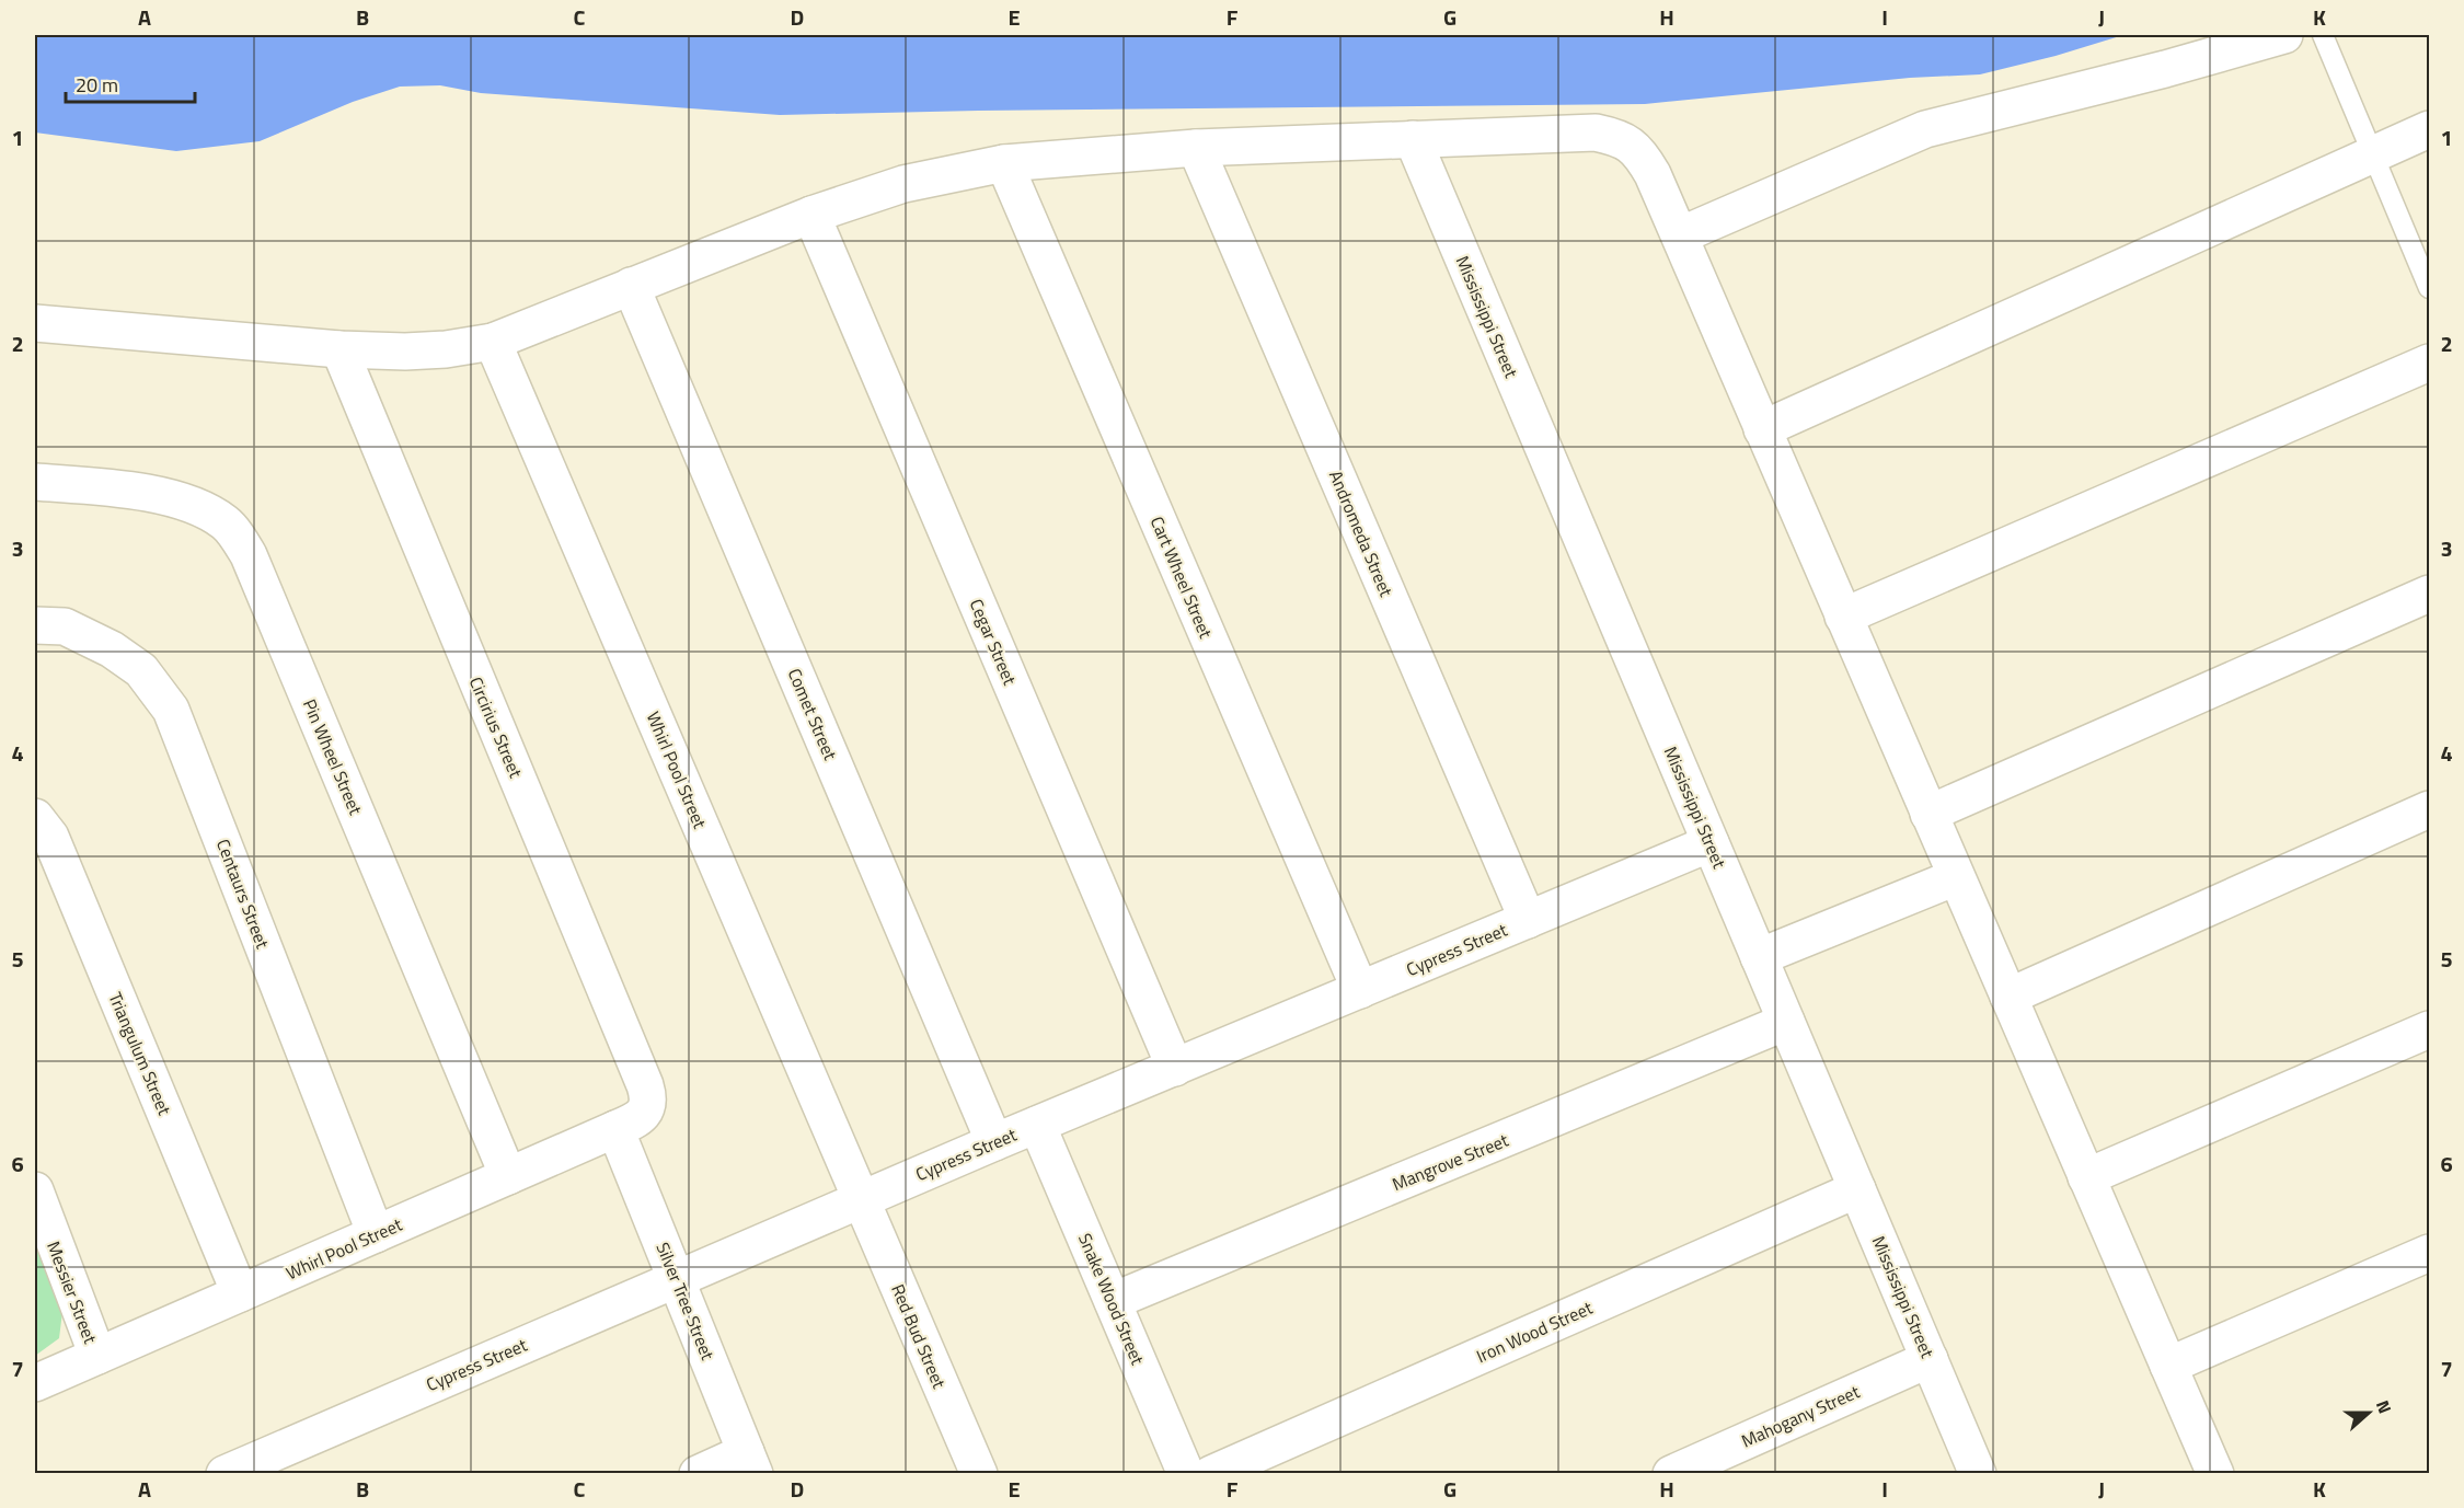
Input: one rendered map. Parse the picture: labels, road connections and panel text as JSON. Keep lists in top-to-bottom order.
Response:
{
  "streets": {
    "street": [
      "Mississippi Street",
      "Andromeda Street",
      "Cart Wheel Street",
      "Cegar Street",
      "Comet Street",
      "Circirius Street",
      "Pin Wheel Street",
      "Whirl Pool Street",
      "Centaurs Street",
      "Cypress Street",
      "Triangulum Street",
      "Mangrove Street",
      "Messier Street",
      "Snake Wood Street",
      "Silver Tree Street",
      "Iron Wood Street",
      "Red Bud Street",
      "Mahogany Street"
    ]
  },
  "crossings": [
    ["Mississippi Street", "Cypress Street"],
    ["Mississippi Street", "Mangrove Street"],
    ["Mississippi Street", "Iron Wood Street"],
    ["Mississippi Street", "Mahogany Street"],
    ["Andromeda Street", "Cypress Street"],
    ["Cart Wheel Street", "Cypress Street"],
    ["Cegar Street", "Cypress Street"],
    ["Comet Street", "Cypress Street"],
    ["Circirius Street", "Whirl Pool Street"],
    ["Pin Wheel Street", "Whirl Pool Street"],
    ["Whirl Pool Street", "Centaurs Street"],
    ["Whirl Pool Street", "Cypress Street"],
    ["Whirl Pool Street", "Triangulum Street"],
    ["Whirl Pool Street", "Messier Street"],
    ["Whirl Pool Street", "Silver Tree Street"],
    ["Whirl Pool Street", "Red Bud Street"],
    ["Cypress Street", "Snake Wood Street"],
    ["Cypress Street", "Silver Tree Street"],
    ["Cypress Street", "Red Bud Street"],
    ["Mangrove Street", "Snake Wood Street"]
  ],
  "scale_bar": "20 m",
  "north": "right",
  "grid": {
    "columns": [
      "A",
      "B",
      "C",
      "D",
      "E",
      "F",
      "G",
      "H",
      "I",
      "J",
      "K"
    ],
    "rows": [
      "1",
      "2",
      "3",
      "4",
      "5",
      "6",
      "7"
    ]
  }
}
